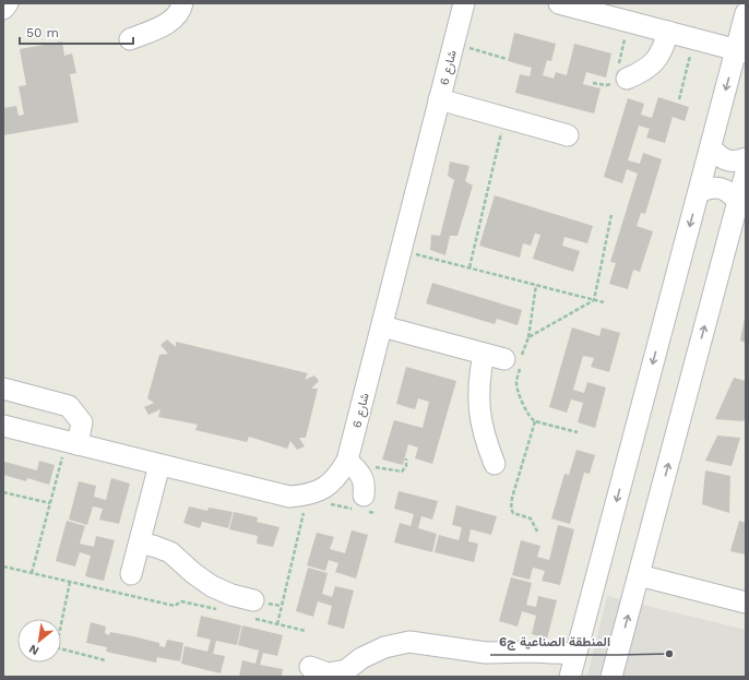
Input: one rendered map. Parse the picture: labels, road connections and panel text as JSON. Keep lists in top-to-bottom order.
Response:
{
  "streets": {
    "street": ["شارع 6"]
  },
  "places": ["المنطقة الصناعية ج6"],
  "scale_bar": "50 m",
  "north": "bottom left"
}
